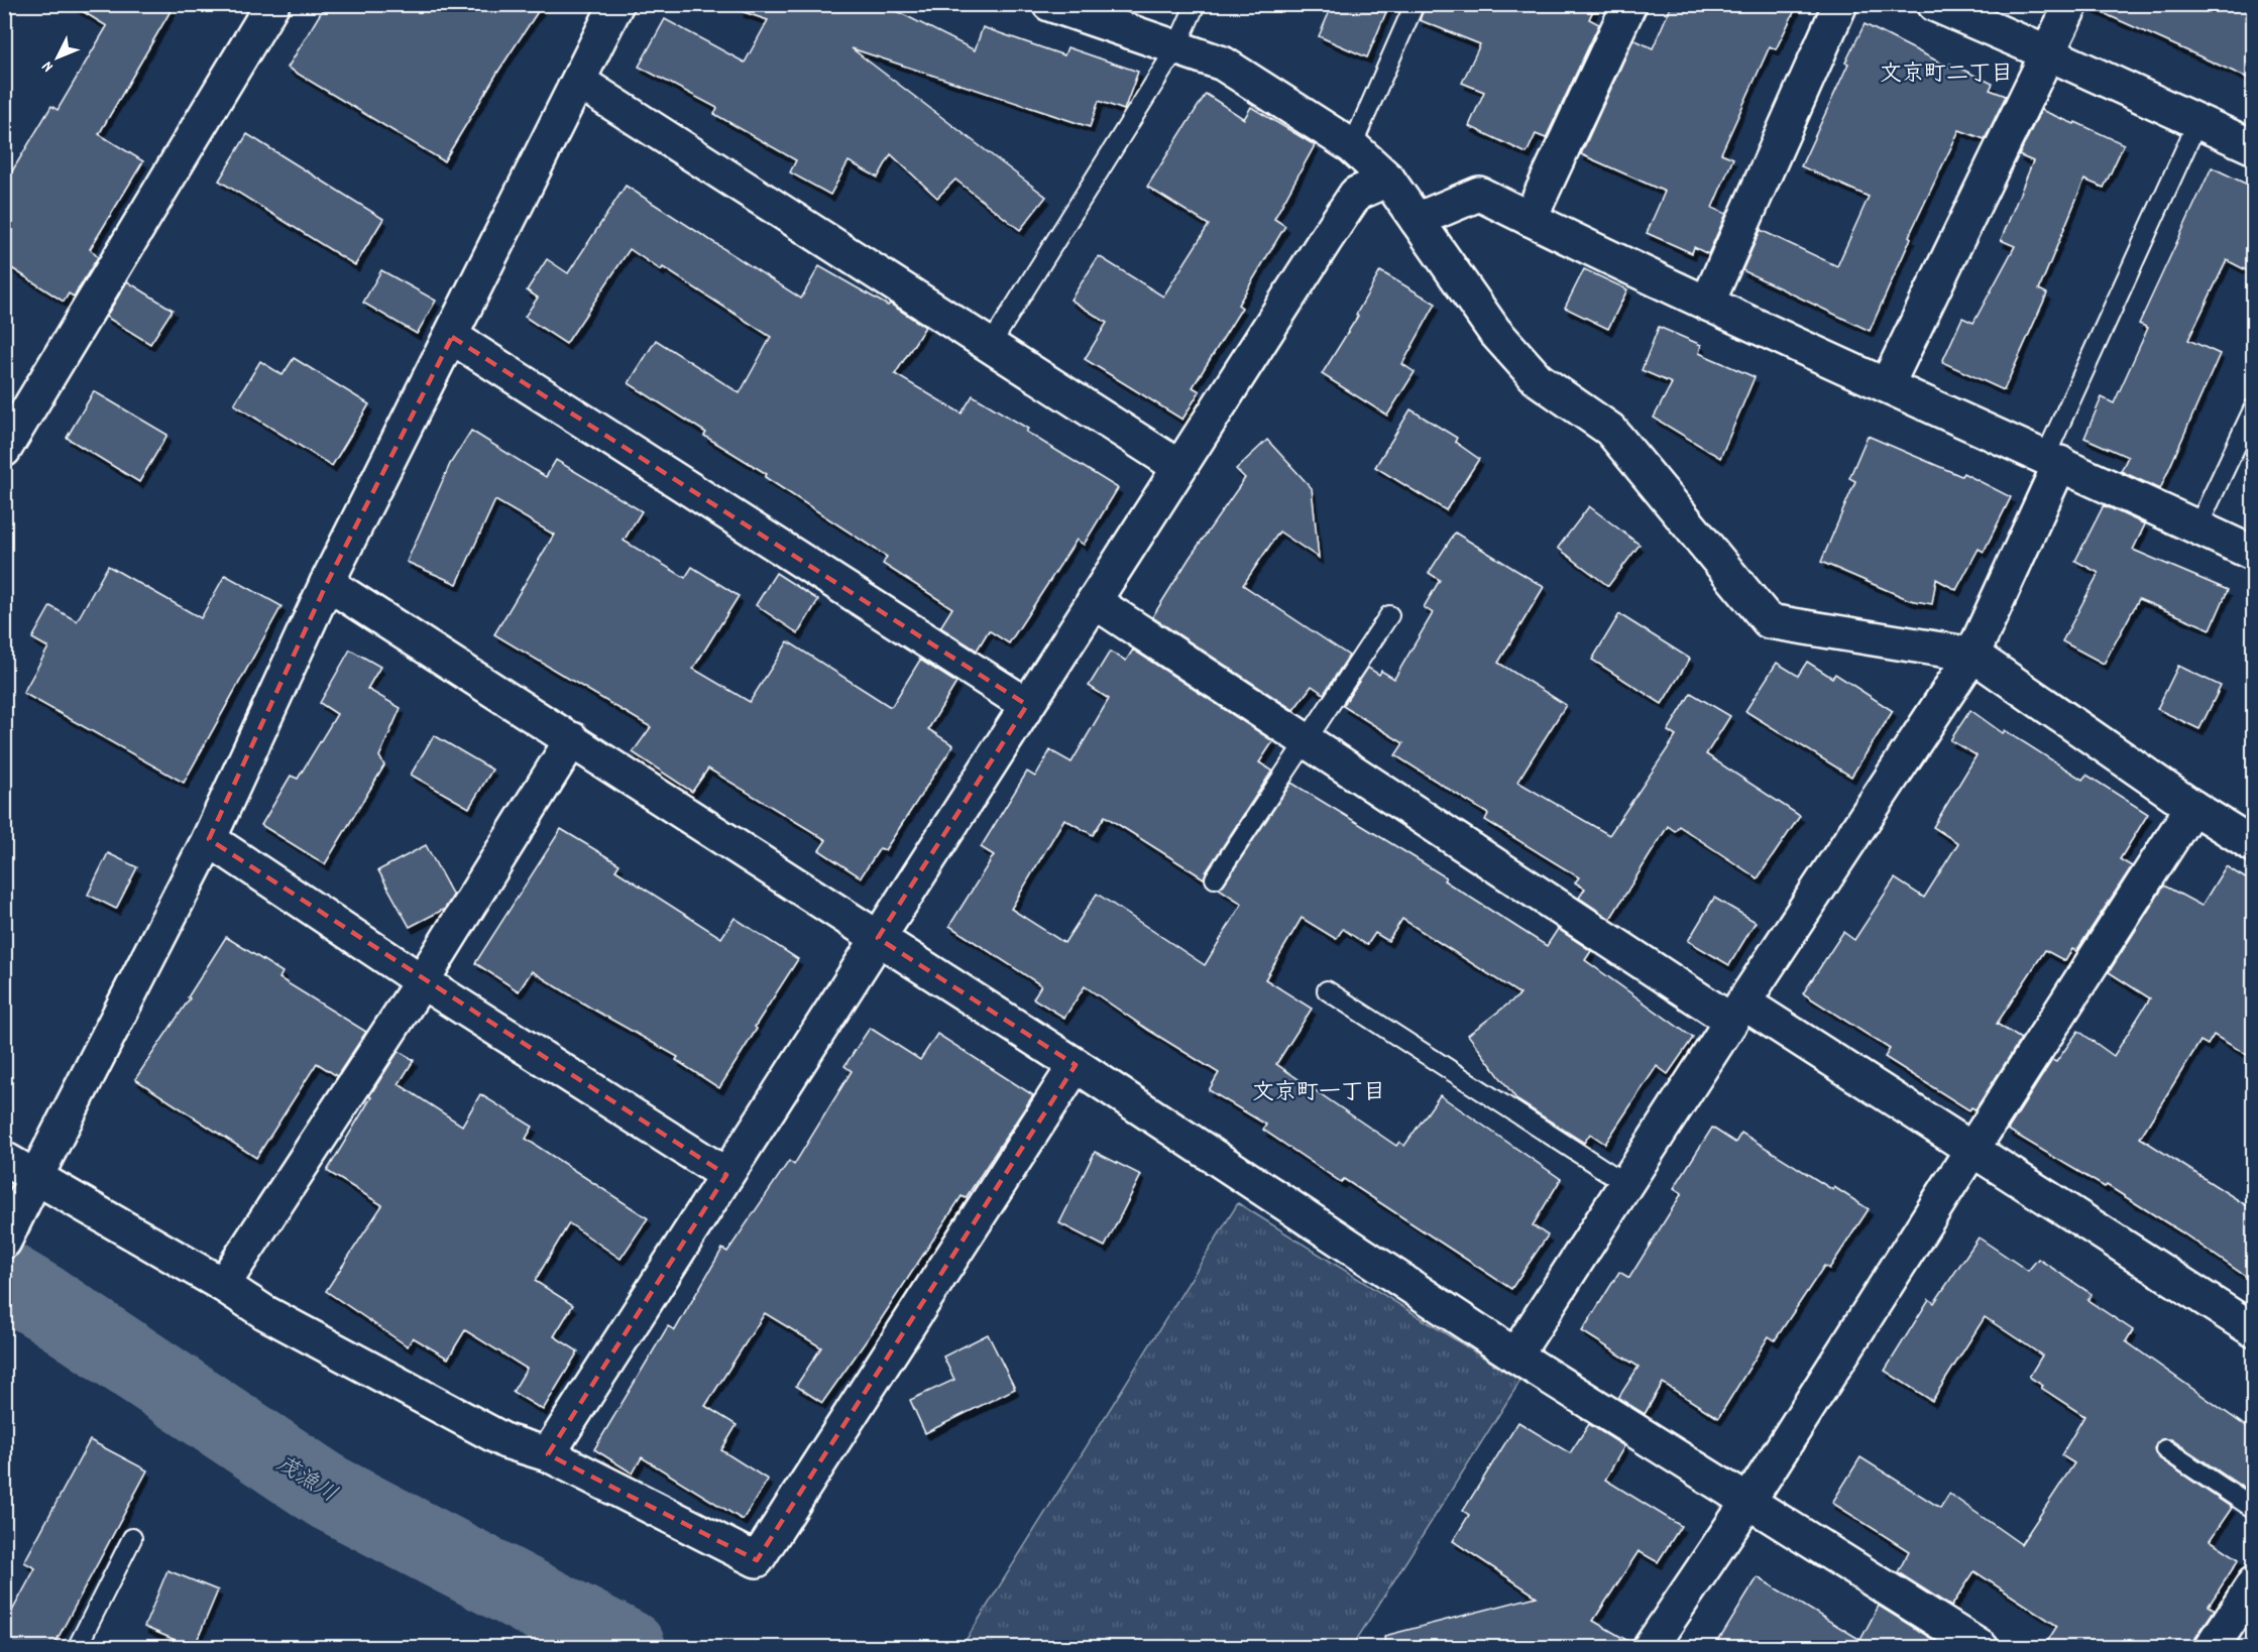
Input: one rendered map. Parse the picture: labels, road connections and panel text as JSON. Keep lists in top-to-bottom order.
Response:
{
  "districts": ["文京町二丁目", "文京町一丁目"],
  "water": ["茂漁川"],
  "north": "bottom left"
}
